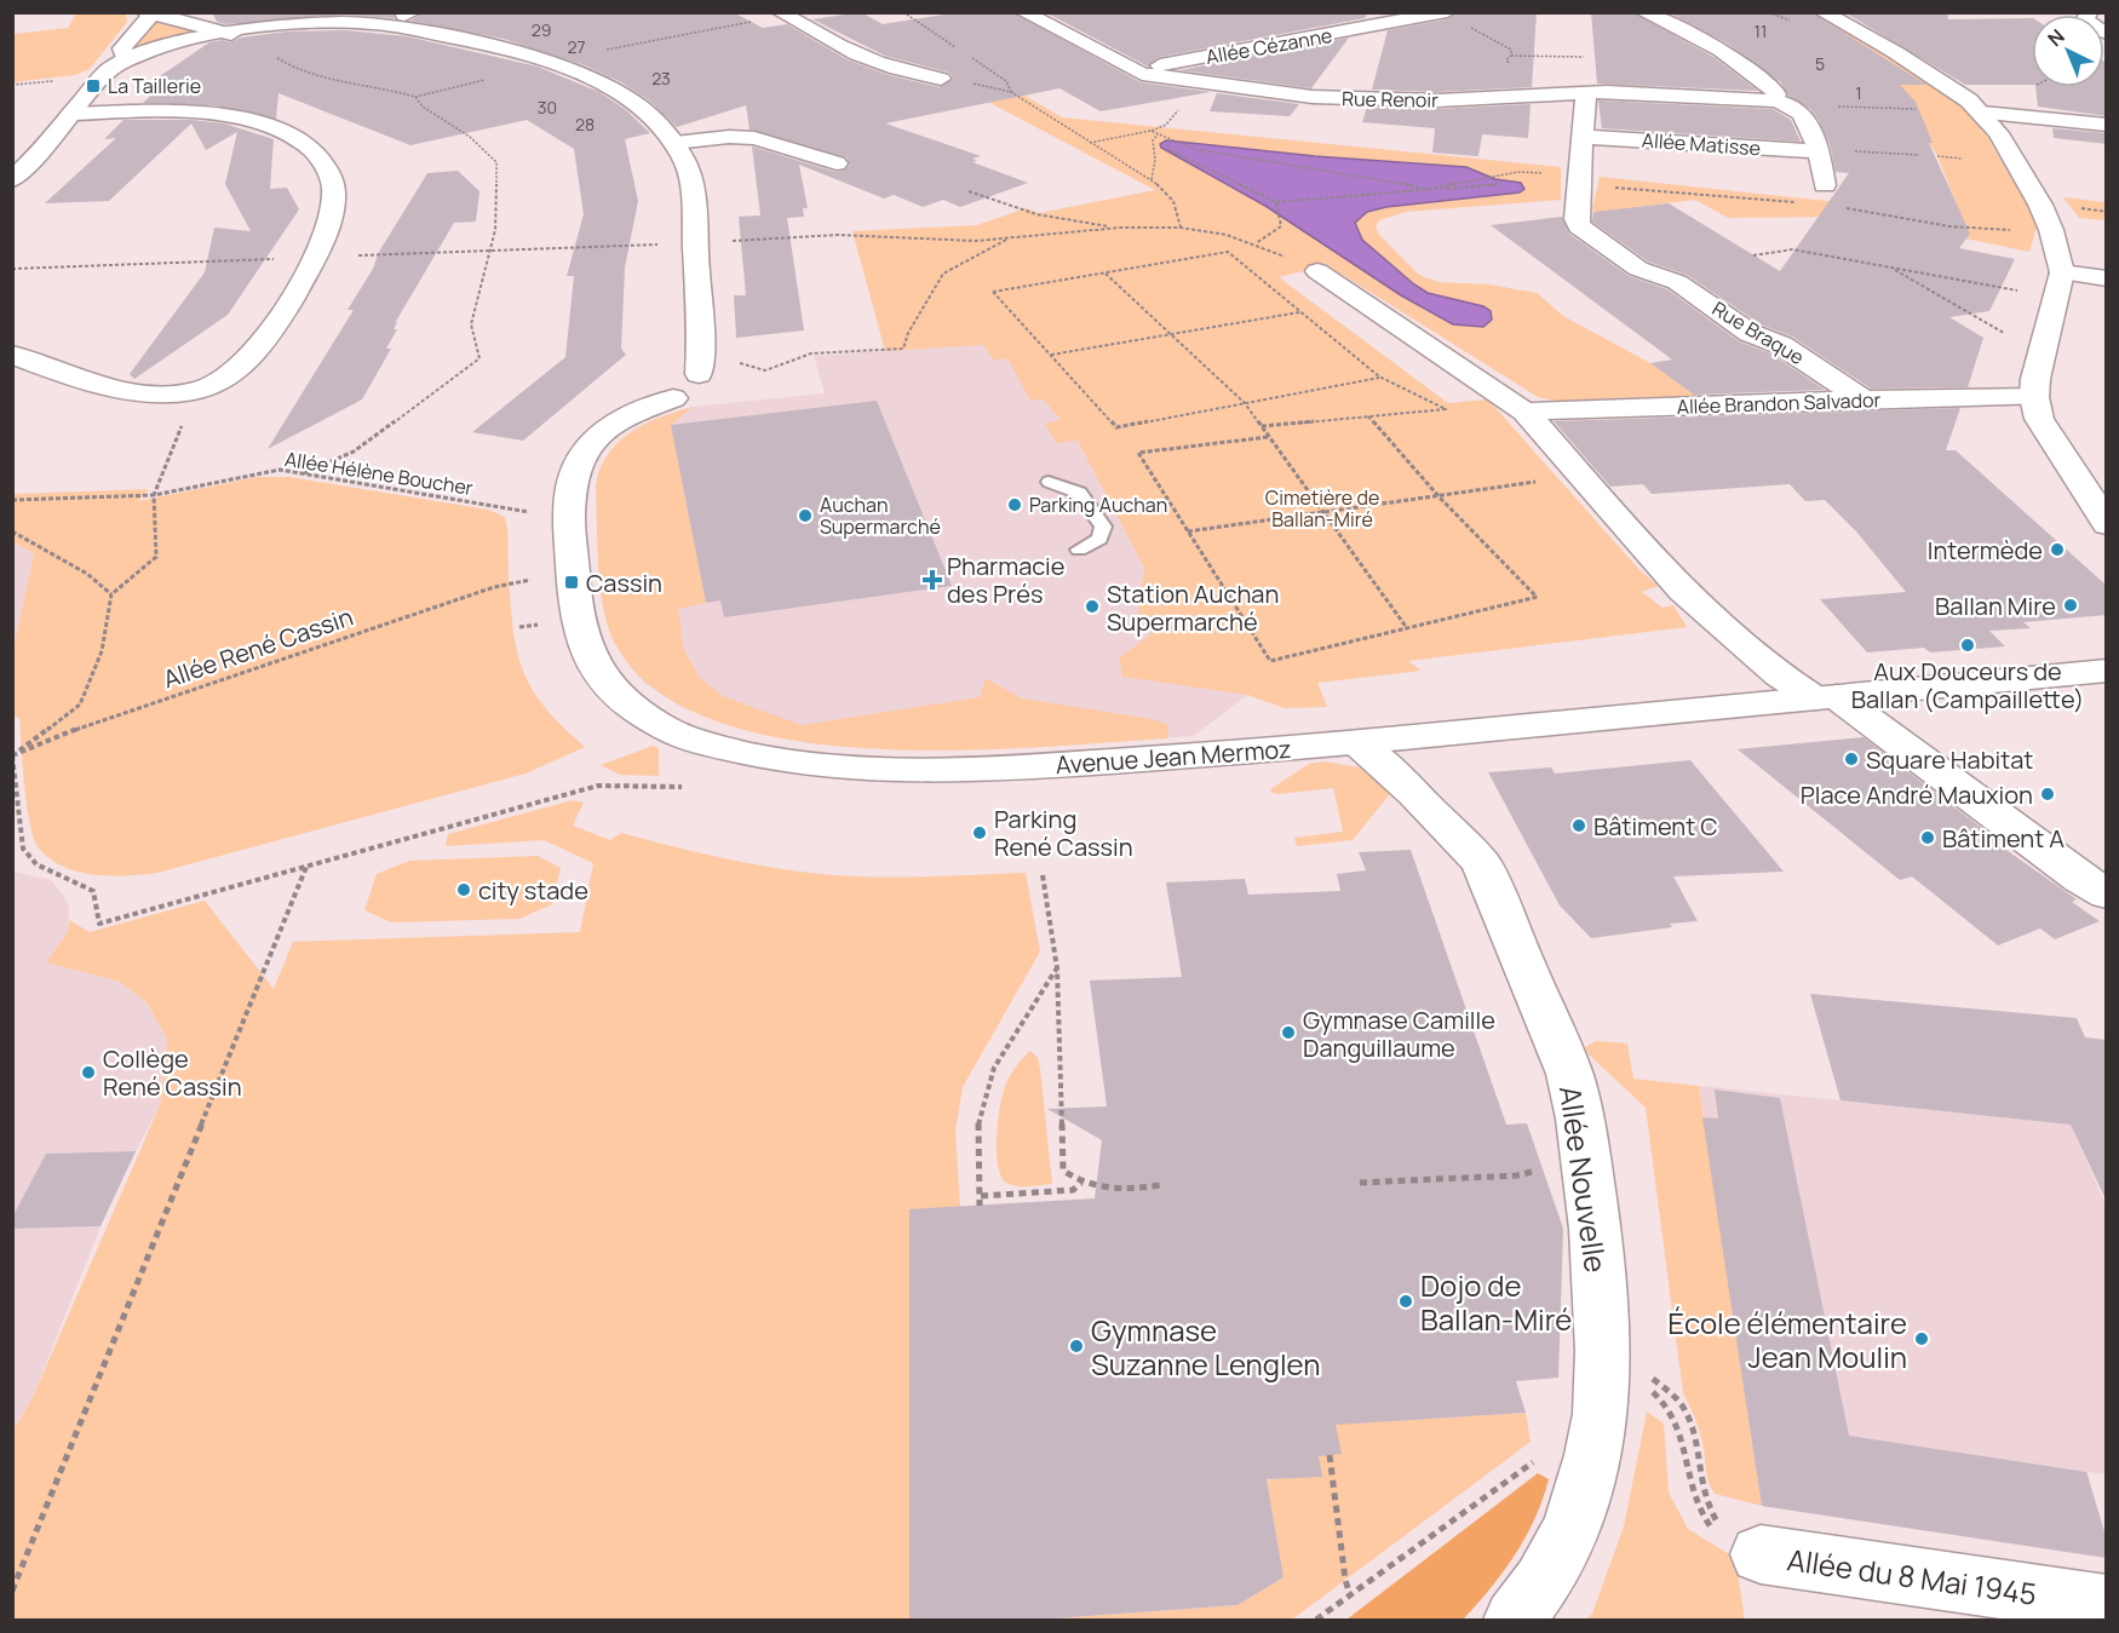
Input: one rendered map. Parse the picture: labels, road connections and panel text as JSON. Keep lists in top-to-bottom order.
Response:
{
  "streets": {
    "street": [
      "Allée Cézanne",
      "Rue Renoir",
      "Allée Matisse",
      "Rue Braque",
      "Allée Brandon Salvador",
      "Avenue Jean Mermoz",
      "Allée Nouvelle",
      "Allée du 8 Mai 1945"
    ],
    "path": ["Allée Hélène Boucher", "Allée René Cassin"]
  },
  "crossings": [
    ["Allée Cézanne", "Rue Renoir"],
    ["Rue Renoir", "Rue Braque"],
    ["Allée Matisse", "Rue Braque"],
    ["Rue Braque", "Allée Brandon Salvador"],
    ["Allée Hélène Boucher", "Avenue Jean Mermoz"],
    ["Avenue Jean Mermoz", "Allée Nouvelle"]
  ],
  "parks": ["Cimetière de Ballan-Miré"],
  "places": {
    "transit": ["La Taillerie", "Cassin"],
    "other": [
      "Parking Auchan",
      "Auchan Supermarché",
      "Intermède",
      "Ballan Mire",
      "Station Auchan Supermarché",
      "Aux Douceurs de Ballan (Campaillette)",
      "Square Habitat",
      "Place André Mauxion",
      "Bâtiment C",
      "Parking René Cassin",
      "Bâtiment A",
      "city stade",
      "Gymnase Camille Danguillaume",
      "Collège René Cassin",
      "Dojo de Ballan-Miré",
      "École élémentaire Jean Moulin",
      "Gymnase Suzanne Lenglen"
    ],
    "health": ["Pharmacie des Prés"]
  },
  "house_numbers": [
    "29",
    "11",
    "27",
    "5",
    "23",
    "1",
    "30",
    "28"
  ],
  "north": "top left"
}
